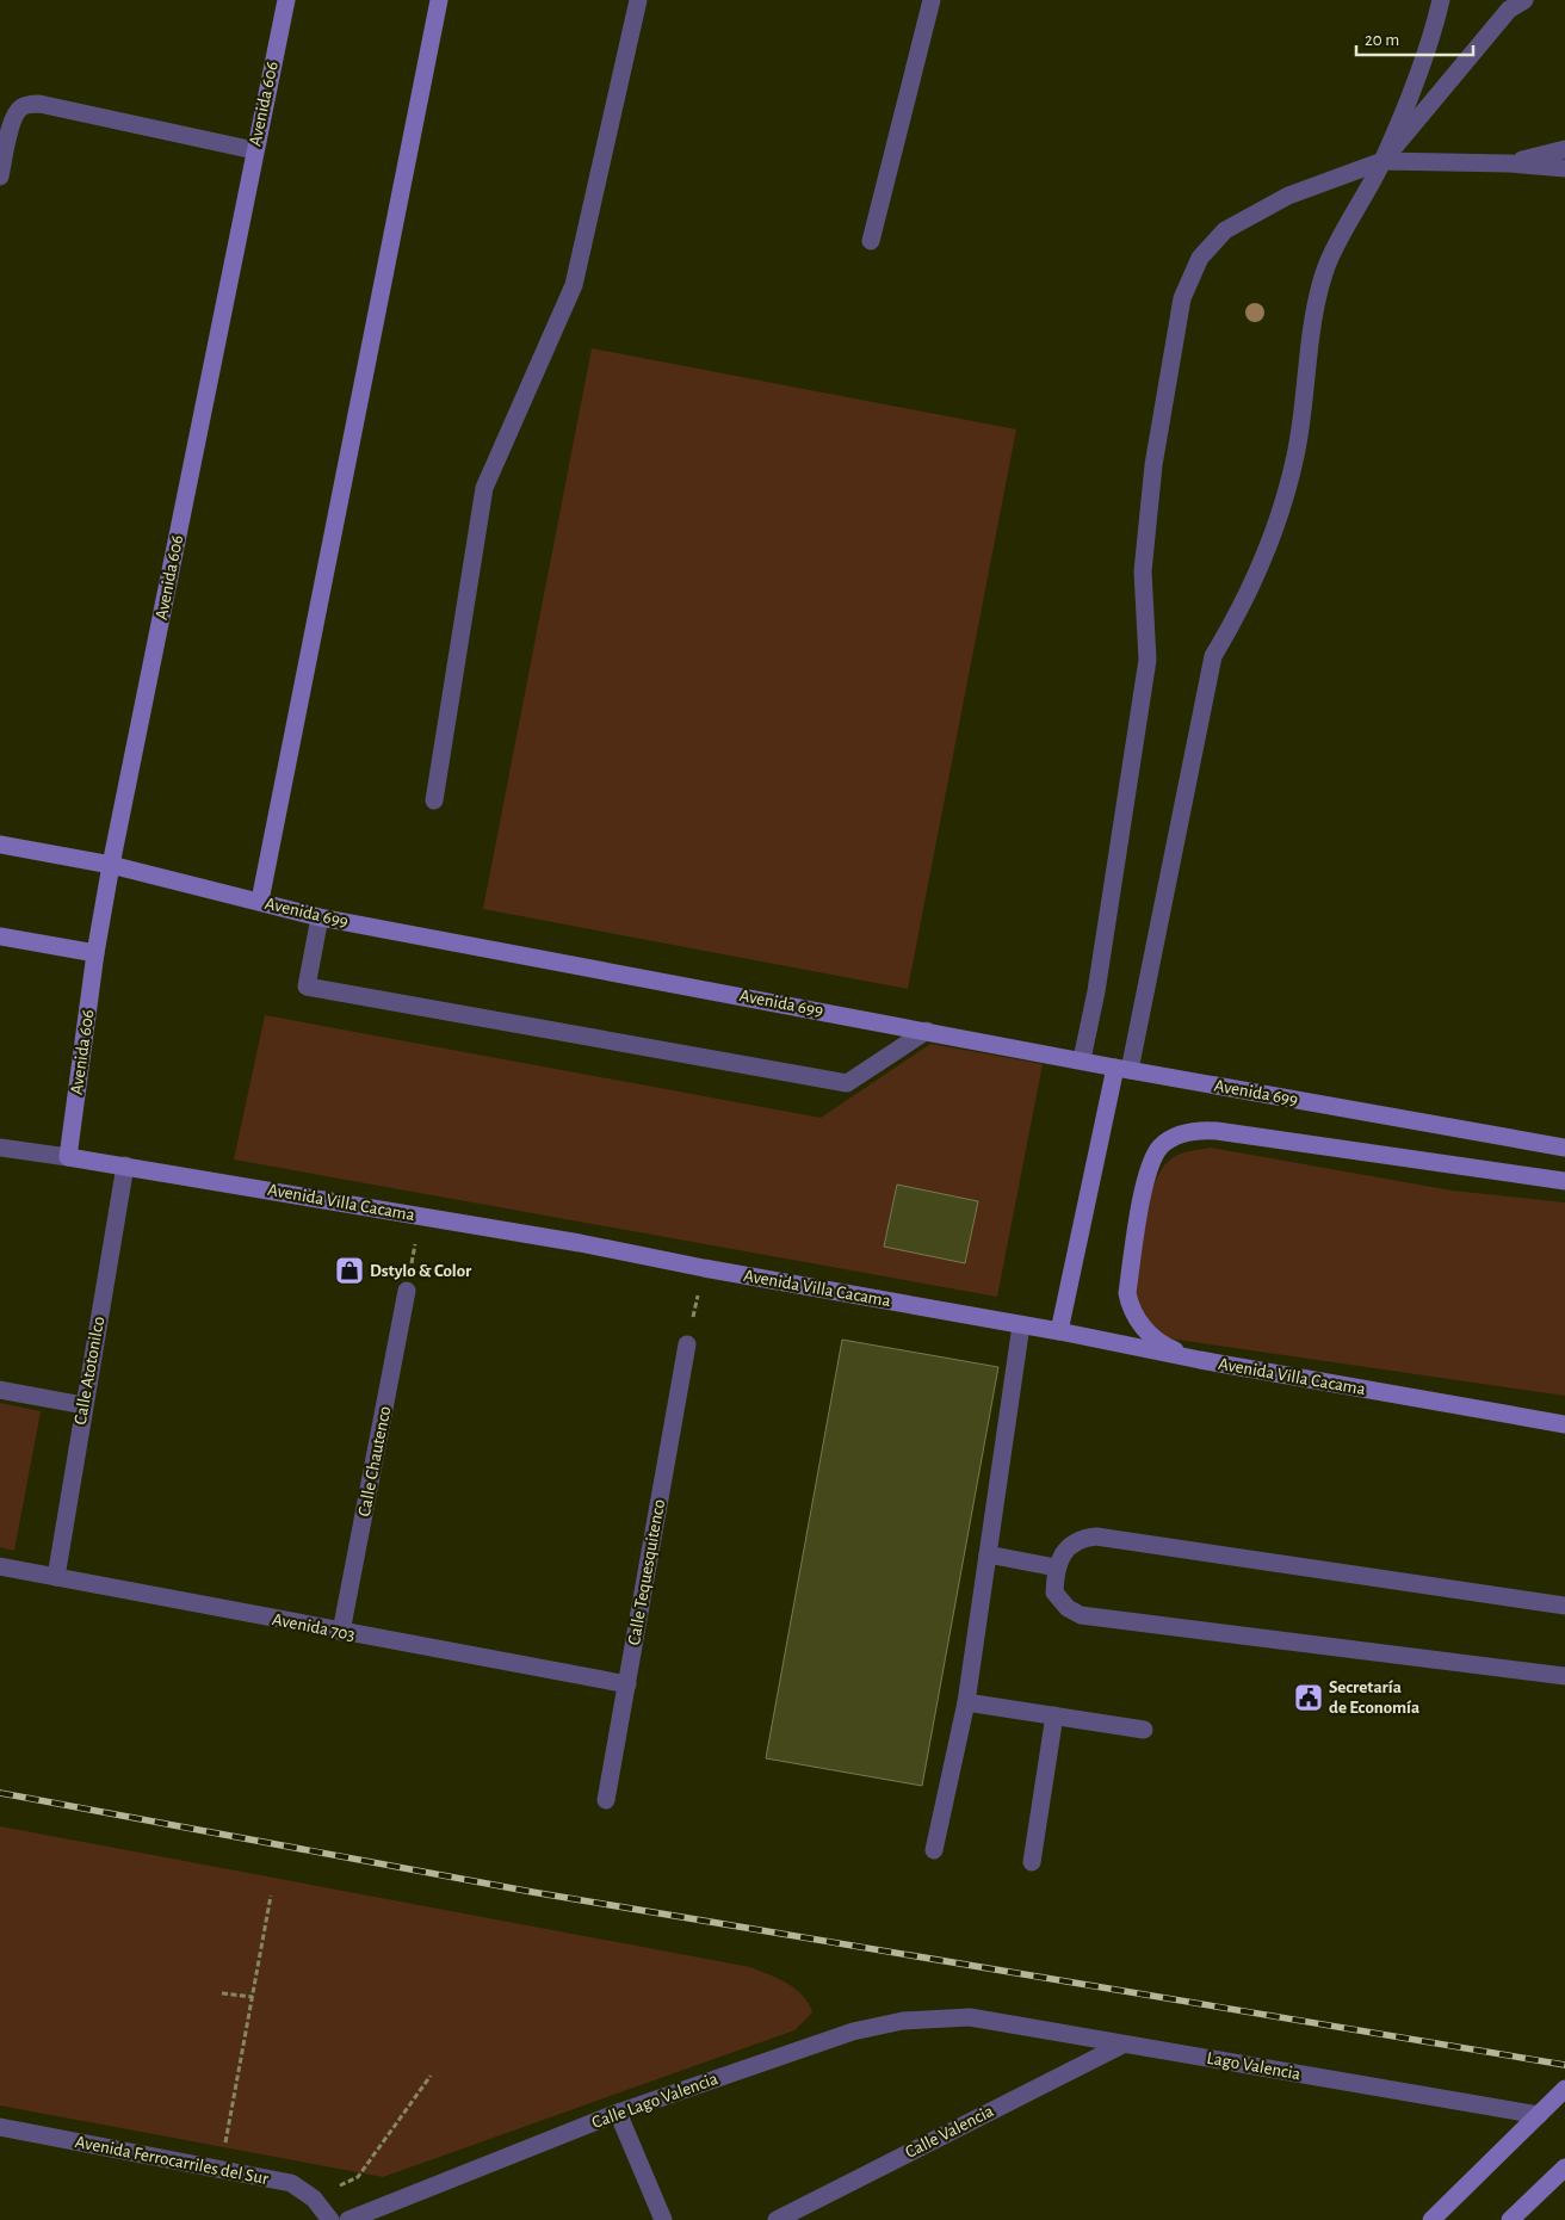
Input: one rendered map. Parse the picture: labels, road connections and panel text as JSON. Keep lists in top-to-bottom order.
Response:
{
  "streets": {
    "street": [
      "Avenida 606",
      "Avenida 699",
      "Avenida Villa Cacama",
      "Calle Atotonilco",
      "Calle Chautenco",
      "Calle Tequesquitenco",
      "Avenida 703",
      "Lago Valencia",
      "Calle Lago Valencia",
      "Calle Valencia",
      "Avenida Ferrocarriles del Sur"
    ]
  },
  "crossings": [
    ["Avenida 606", "Avenida 699"],
    ["Avenida 606", "Avenida Villa Cacama"],
    ["Avenida Villa Cacama", "Calle Atotonilco"],
    ["Calle Atotonilco", "Avenida 703"],
    ["Calle Chautenco", "Avenida 703"],
    ["Calle Tequesquitenco", "Avenida 703"],
    ["Lago Valencia", "Calle Lago Valencia"],
    ["Lago Valencia", "Calle Valencia"]
  ],
  "places": {
    "shop": ["Dstylo & Color"],
    "public building": ["Secretaría de Economía"]
  },
  "scale_bar": "20 m"
}
